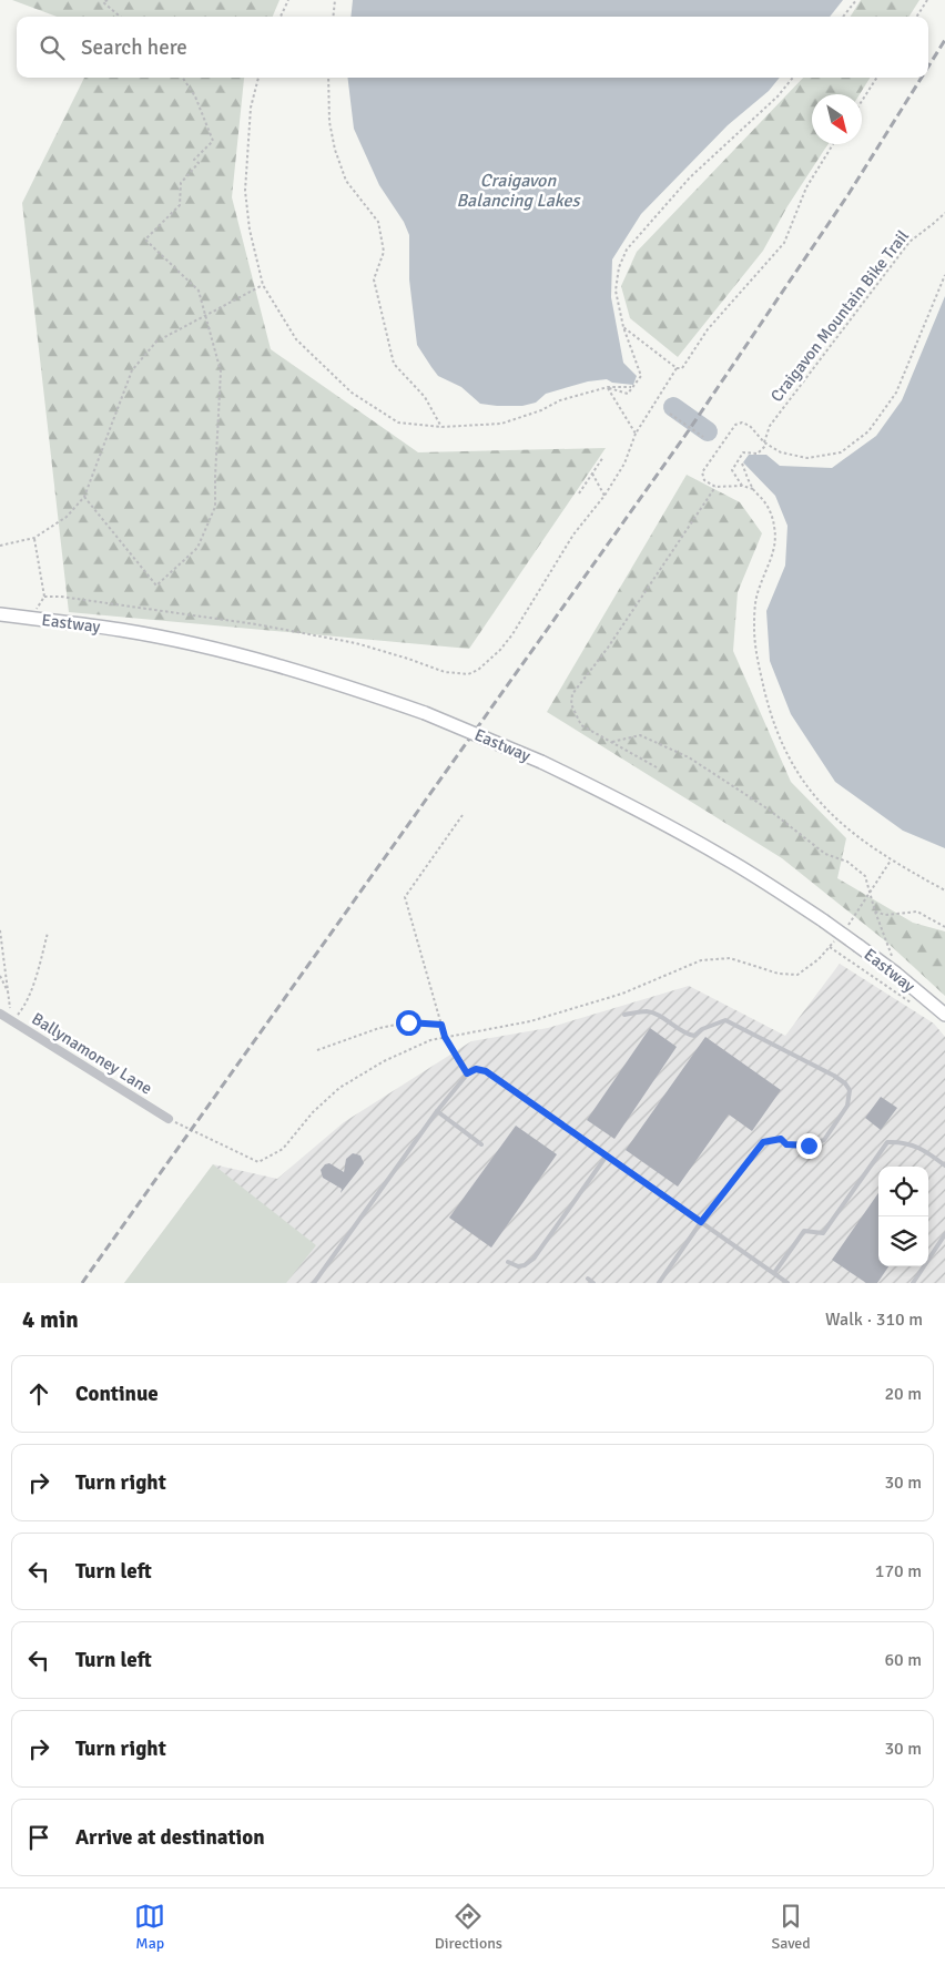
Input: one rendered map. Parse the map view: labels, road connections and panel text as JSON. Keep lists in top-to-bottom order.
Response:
{
  "streets": {
    "street": ["Eastway", "Ballynamoney Lane"],
    "path": ["Craigavon Mountain Bike Trail"]
  },
  "water": ["Craigavon Balancing Lakes"],
  "north": "bottom right",
  "page": {
    "search": "Search here",
    "heading": ["4 min", "Walk · 310 m"],
    "list": [
      ["Continue", "20 m"],
      ["Turn right", "30 m"],
      ["Turn left", "170 m"],
      ["Turn left", "60 m"],
      ["Turn right", "30 m"],
      "Arrive at destination"
    ],
    "nav": ["Map", "Directions", "Saved"]
  }
}
